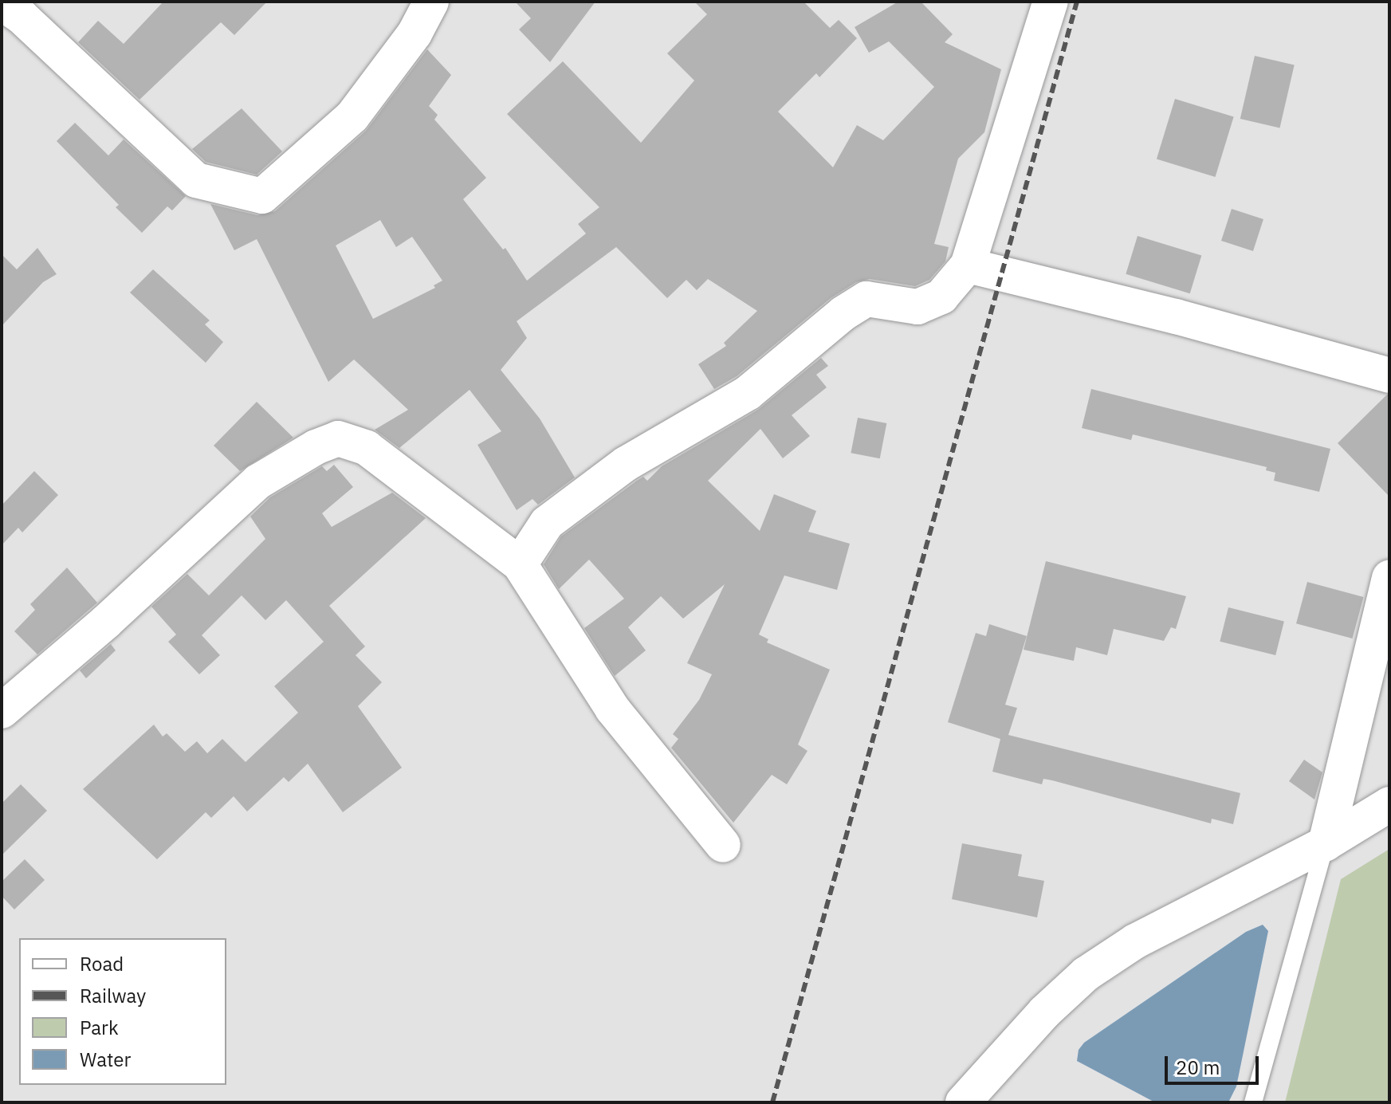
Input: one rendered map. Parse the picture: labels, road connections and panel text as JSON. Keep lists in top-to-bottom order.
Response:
{
  "legend": [
    "Road",
    "Railway",
    "Park",
    "Water"
  ],
  "scale_bar": "20 m"
}
